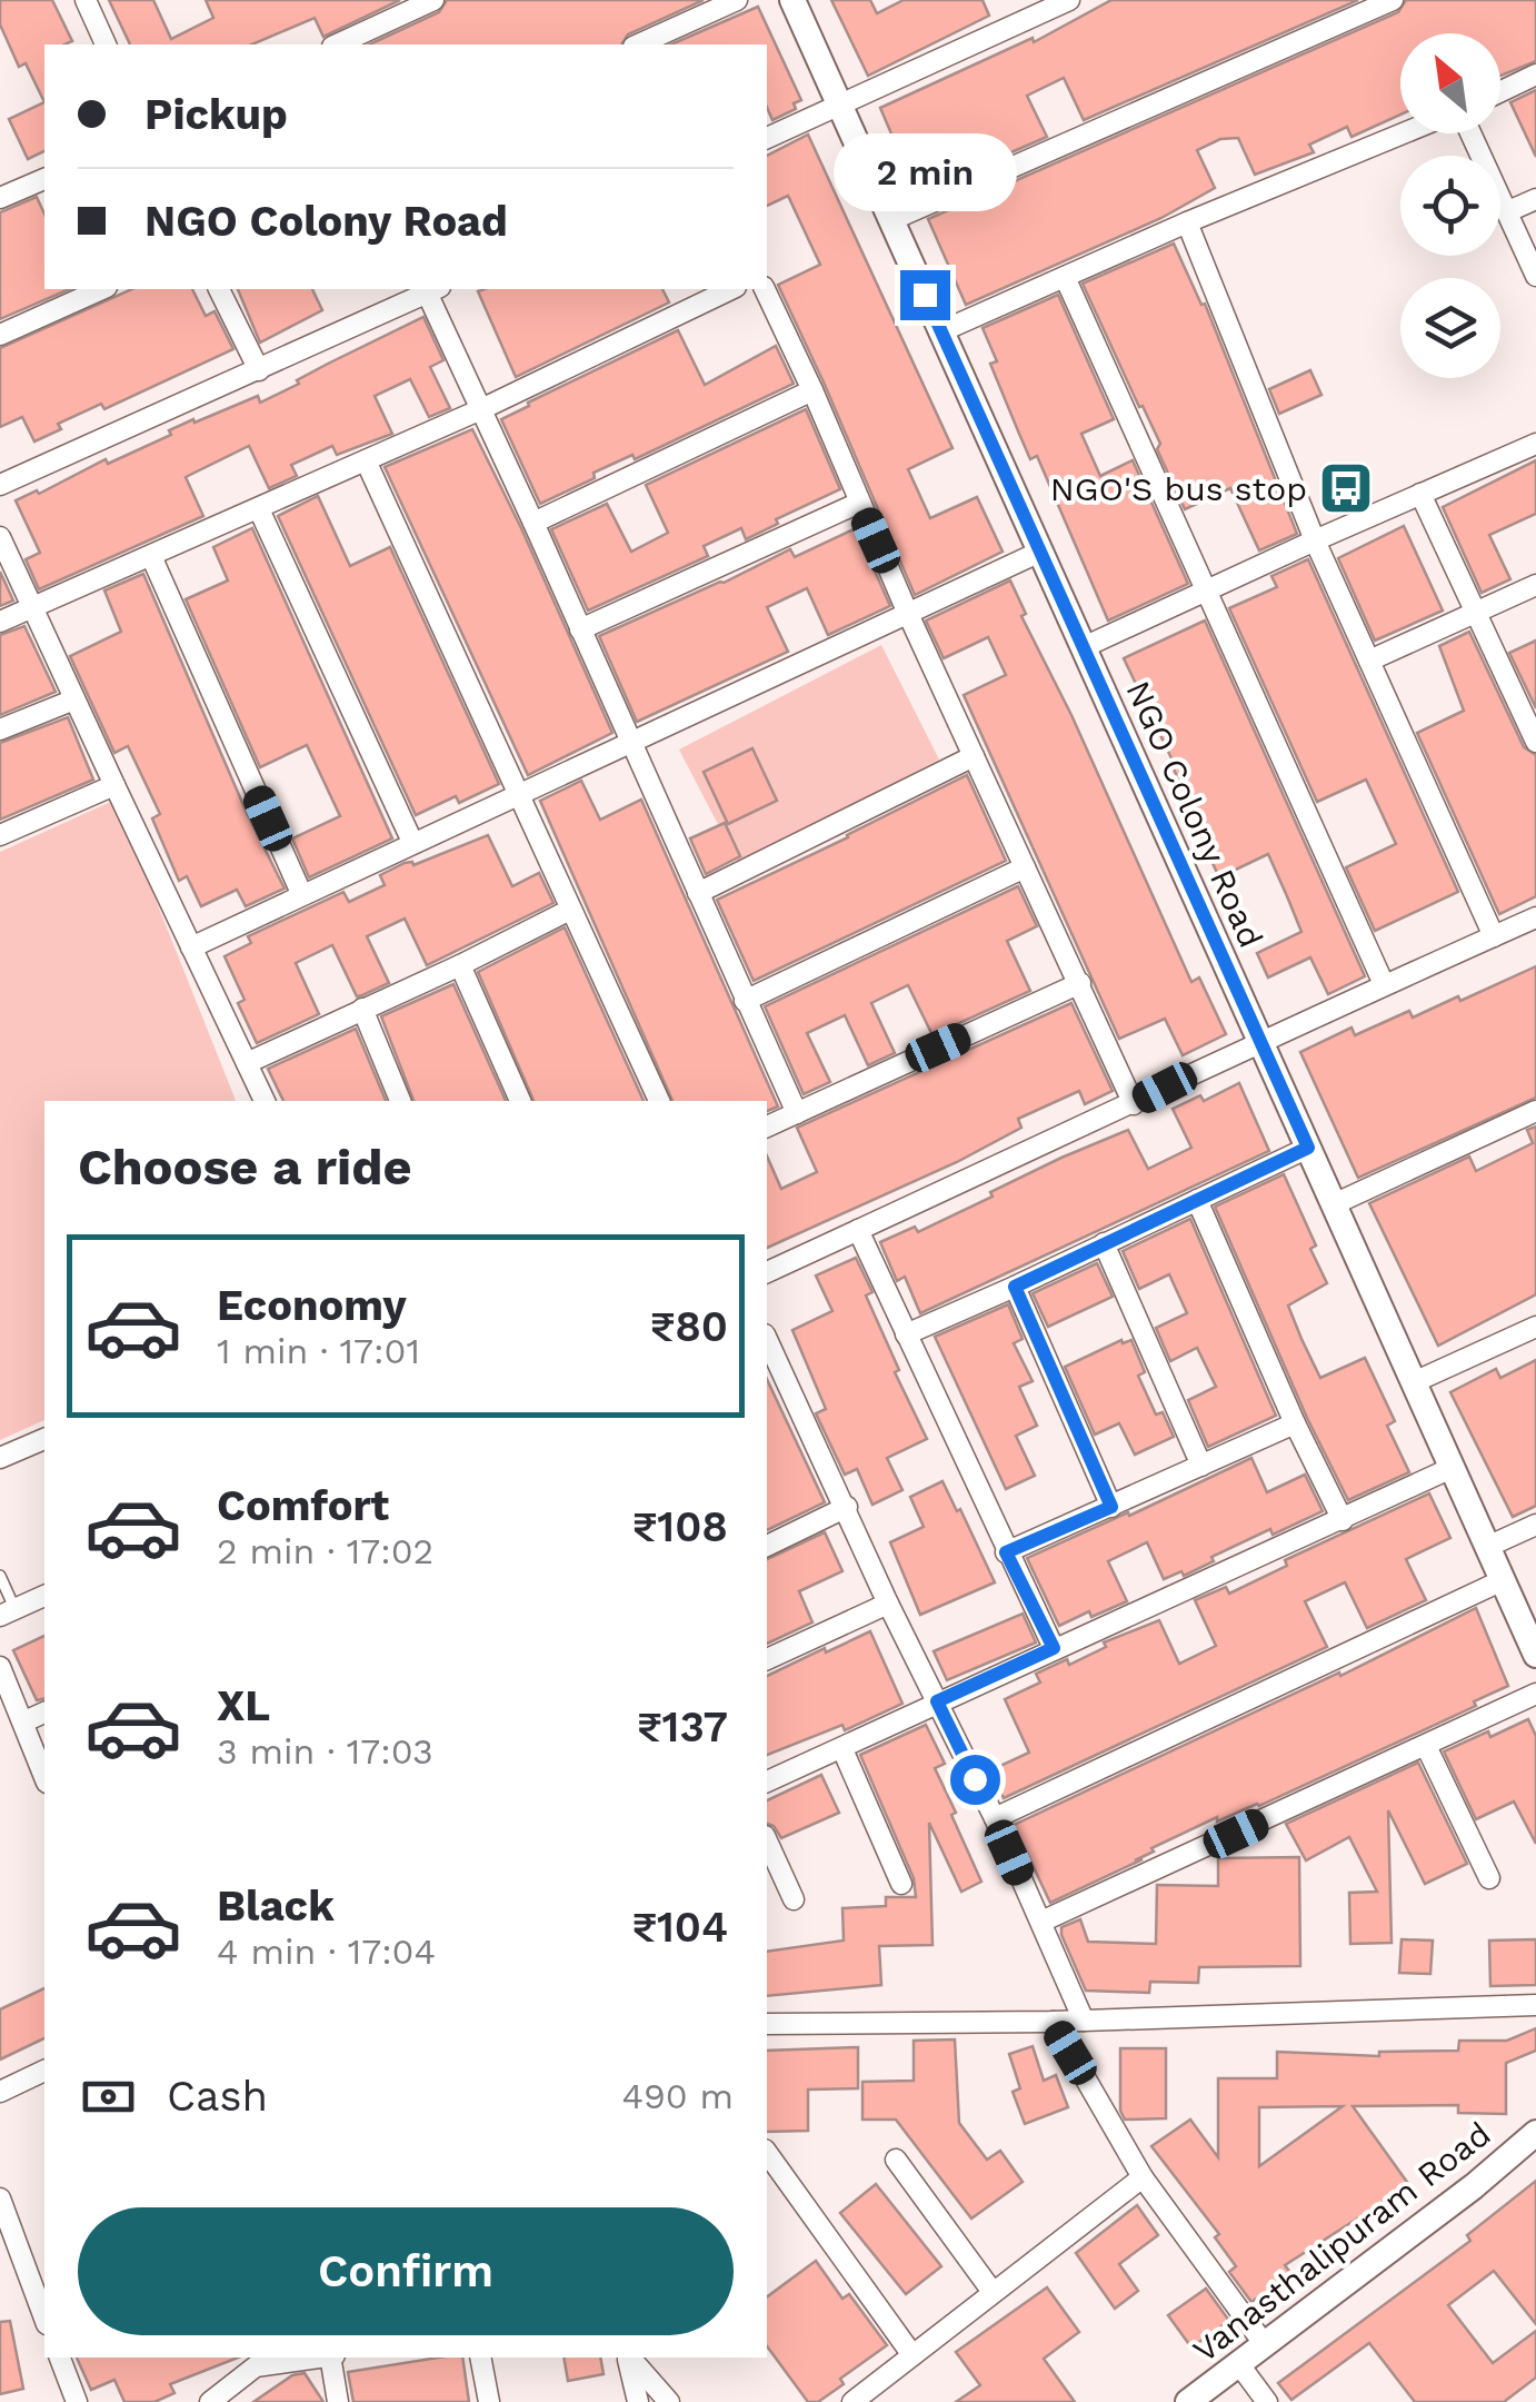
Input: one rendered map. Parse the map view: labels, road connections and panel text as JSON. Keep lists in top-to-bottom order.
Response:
{
  "streets": {
    "street": ["NGO Colony Road", "Vanasthalipuram Road"]
  },
  "places": {
    "bus stop": ["NGO'S bus stop"]
  },
  "north": "top left",
  "page": {
    "banner": ["Pickup", "NGO Colony Road"],
    "bubble": "2 min",
    "heading": "Choose a ride",
    "list": [
      {
        "name": "Economy",
        "note": "1 min · 17:01",
        "value": "₹80"
      },
      {
        "name": "Comfort",
        "note": "2 min · 17:02",
        "value": "₹108"
      },
      {
        "name": "XL",
        "note": "3 min · 17:03",
        "value": "₹137"
      },
      {
        "name": "Black",
        "note": "4 min · 17:04",
        "value": "₹104"
      }
    ],
    "pay": ["Cash", "490 m"],
    "buttons": "Confirm"
  }
}
